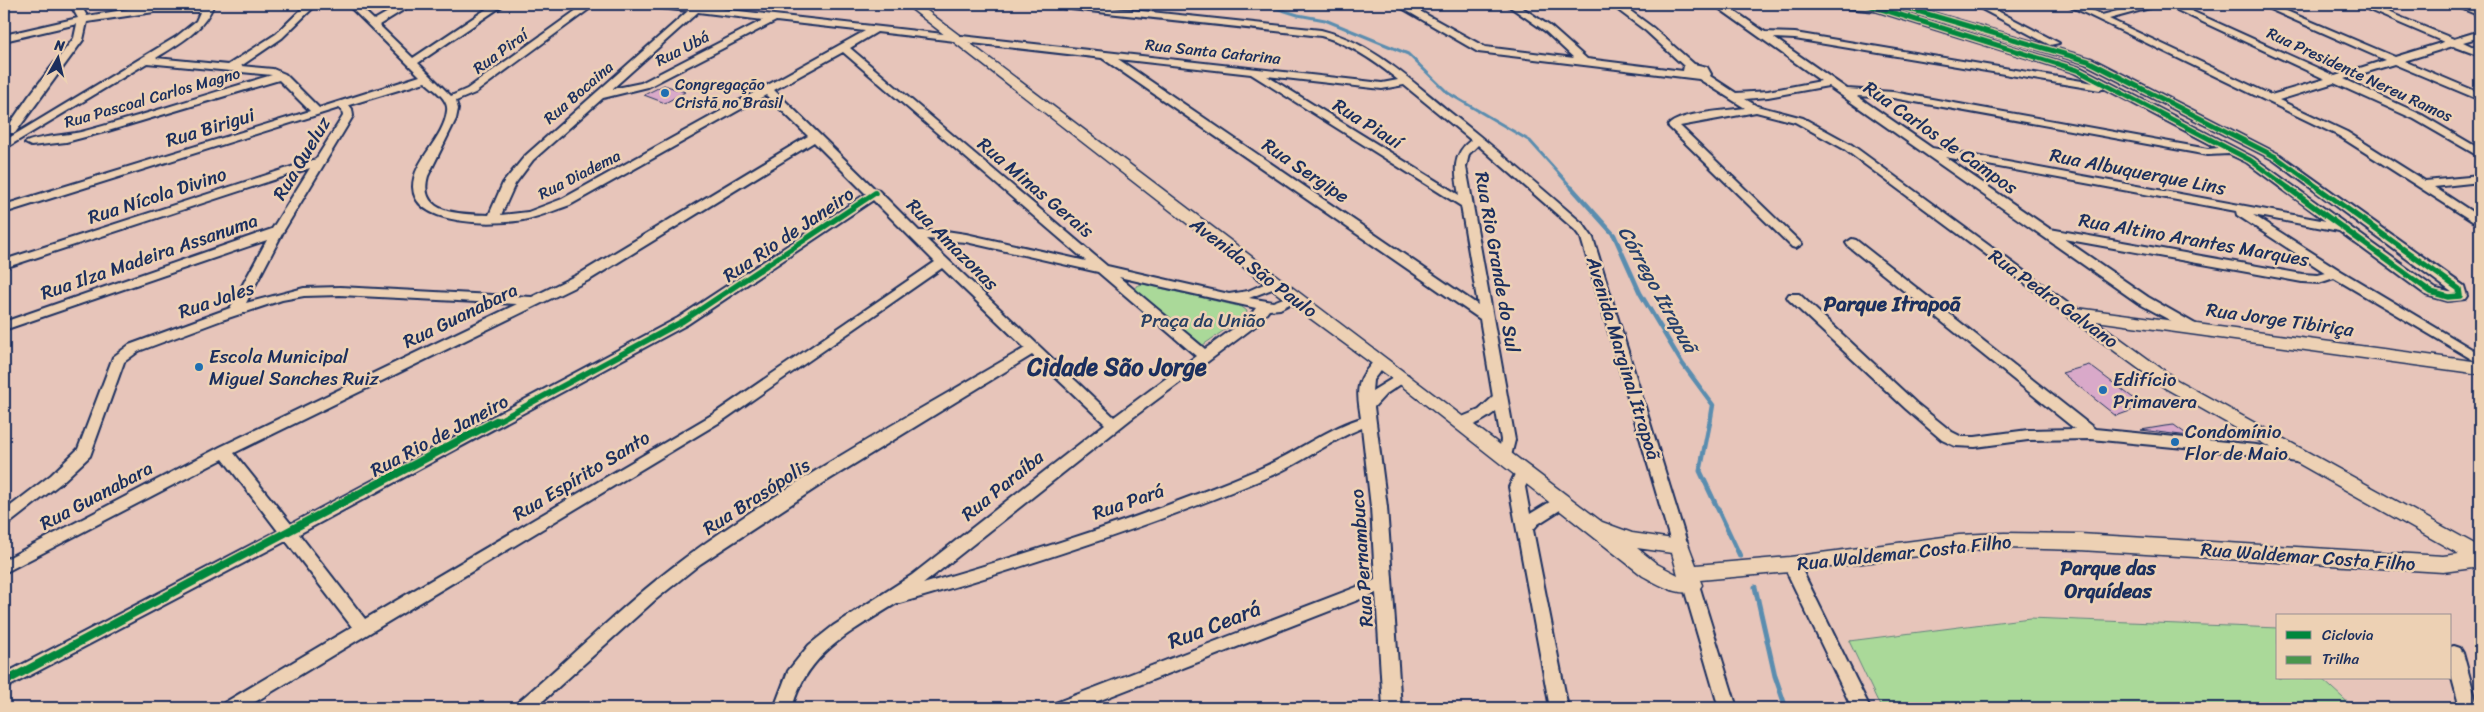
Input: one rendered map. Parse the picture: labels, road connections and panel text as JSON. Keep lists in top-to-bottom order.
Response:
{
  "streets": {
    "main road": [
      "Avenida São Paulo",
      "Rua Pedro Galvano",
      "Rua Jorge Tibiriça",
      "Avenida Marginal Itrapoã",
      "Rua Waldemar Costa Filho"
    ],
    "street": [
      "Rua Ubá",
      "Rua Piraí",
      "Rua Santa Catarina",
      "Rua Presidente Nereu Ramos",
      "Rua Bocaina",
      "Rua Pascoal Carlos Magno",
      "Rua Piauí",
      "Rua Birigui",
      "Rua Carlos de Campos",
      "Rua Queluz",
      "Rua Sergipe",
      "Rua Albuquerque Lins",
      "Rua Diadema",
      "Rua Minas Gerais",
      "Rua Nícola Divino",
      "Rua Rio de Janeiro",
      "Rua Altino Arantes Marques",
      "Rua Amazonas",
      "Rua Ilza Madeira Assanuma",
      "Rua Rio Grande do Sul",
      "Rua Jales",
      "Rua Guanabara",
      "Rua Espírito Santo",
      "Rua Paraíba",
      "Rua Brasópolis",
      "Rua Pará",
      "Rua Pernambuco",
      "Rua Ceará"
    ]
  },
  "crossings": [
    ["Rua Ubá", "Rua Santa Catarina"],
    ["Rua Ubá", "Rua Bocaina"],
    ["Rua Piraí", "Rua Diadema"],
    ["Rua Santa Catarina", "Rua Bocaina"],
    ["Rua Santa Catarina", "Rua Piauí"],
    ["Rua Santa Catarina", "Rua Sergipe"],
    ["Rua Santa Catarina", "Rua Diadema"],
    ["Rua Santa Catarina", "Avenida São Paulo"],
    ["Rua Santa Catarina", "Avenida Marginal Itrapoã"],
    ["Rua Bocaina", "Rua Diadema"],
    ["Rua Piauí", "Rua Rio Grande do Sul"],
    ["Rua Birigui", "Rua Queluz"],
    ["Rua Carlos de Campos", "Rua Albuquerque Lins"],
    ["Rua Carlos de Campos", "Rua Altino Arantes Marques"],
    ["Rua Carlos de Campos", "Rua Jorge Tibiriça"],
    ["Rua Queluz", "Rua Nícola Divino"],
    ["Rua Queluz", "Rua Ilza Madeira Assanuma"],
    ["Rua Queluz", "Rua Jales"],
    ["Rua Sergipe", "Rua Rio Grande do Sul"],
    ["Rua Diadema", "Rua Minas Gerais"],
    ["Rua Diadema", "Rua Amazonas"],
    ["Rua Minas Gerais", "Rua Paraíba"],
    ["Rua Rio de Janeiro", "Rua Amazonas"],
    ["Rua Amazonas", "Rua Guanabara"],
    ["Rua Amazonas", "Rua Espírito Santo"],
    ["Rua Amazonas", "Rua Paraíba"],
    ["Rua Amazonas", "Rua Brasópolis"],
    ["Rua Rio Grande do Sul", "Avenida São Paulo"],
    ["Rua Rio Grande do Sul", "Avenida Marginal Itrapoã"],
    ["Avenida São Paulo", "Avenida Marginal Itrapoã"],
    ["Avenida São Paulo", "Rua Waldemar Costa Filho"],
    ["Avenida São Paulo", "Rua Pernambuco"],
    ["Rua Pedro Galvano", "Rua Jorge Tibiriça"],
    ["Rua Pedro Galvano", "Rua Waldemar Costa Filho"],
    ["Rua Jales", "Rua Guanabara"],
    ["Avenida Marginal Itrapoã", "Rua Waldemar Costa Filho"],
    ["Rua Paraíba", "Rua Pará"],
    ["Rua Pará", "Rua Pernambuco"],
    ["Rua Pernambuco", "Rua Ceará"]
  ],
  "districts": ["Parque Itrapoã", "Cidade São Jorge", "Parque das Orquídeas"],
  "water": ["Córrego Itrapuã"],
  "parks": ["Praça da União"],
  "places": [
    "Congregação Cristã no Brasil",
    "Escola Municipal Miguel Sanches Ruiz",
    "Edifício Primavera",
    "Condomínio Flor de Maio"
  ],
  "legend": ["Ciclovia", "Trilha"],
  "north": "top"
}
